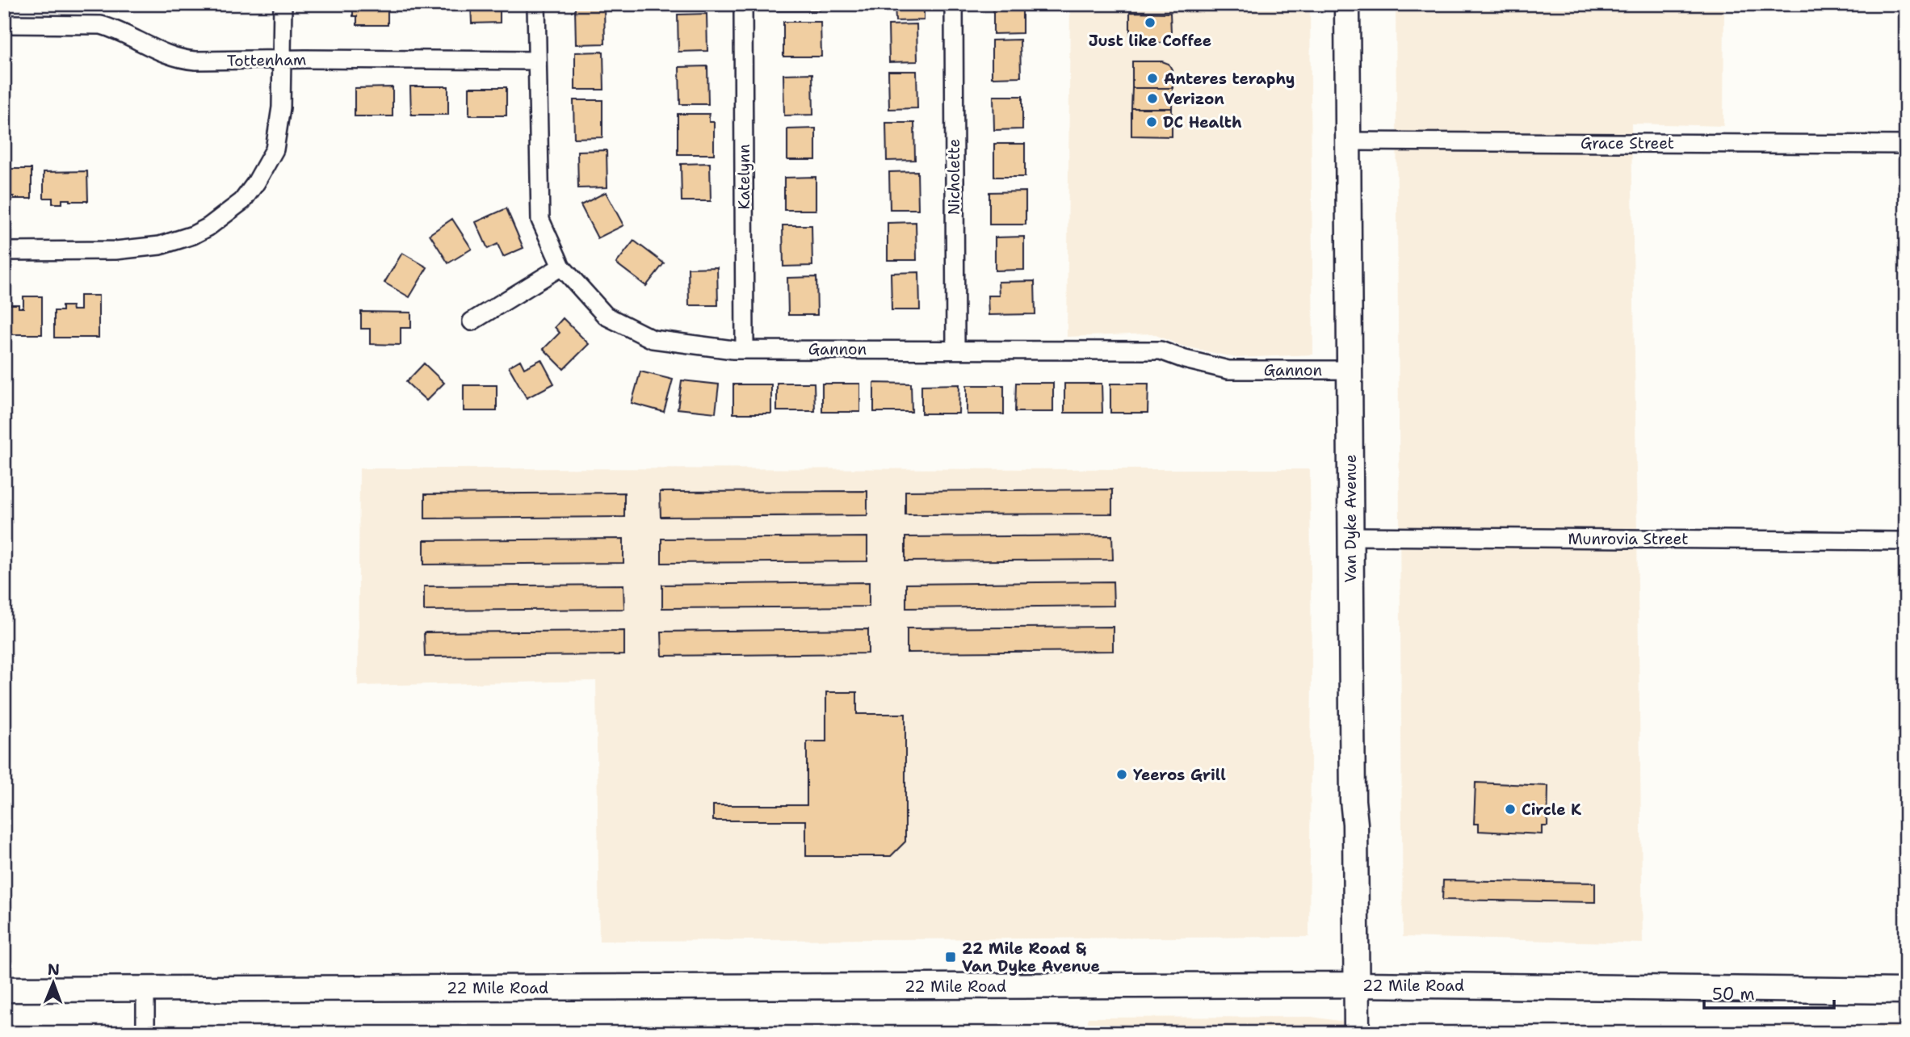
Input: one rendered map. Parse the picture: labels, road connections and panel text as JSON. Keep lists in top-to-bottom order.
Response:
{
  "streets": {
    "street": [
      "Tottenham",
      "Grace Street",
      "Katelynn",
      "Nicholette",
      "Gannon",
      "Van Dyke Avenue",
      "Munrovia Street",
      "22 Mile Road"
    ]
  },
  "crossings": [
    ["Tottenham", "Gannon"],
    ["Grace Street", "Van Dyke Avenue"],
    ["Katelynn", "Gannon"],
    ["Nicholette", "Gannon"],
    ["Gannon", "Van Dyke Avenue"],
    ["Van Dyke Avenue", "Munrovia Street"],
    ["Van Dyke Avenue", "22 Mile Road"]
  ],
  "places": {
    "other": [
      "Just like Coffee",
      "Anteres teraphy",
      "Verizon",
      "DC Health",
      "Yeeros Grill",
      "Circle K"
    ],
    "transit": ["22 Mile Road & Van Dyke Avenue"]
  },
  "scale_bar": "50 m",
  "north": "top"
}
